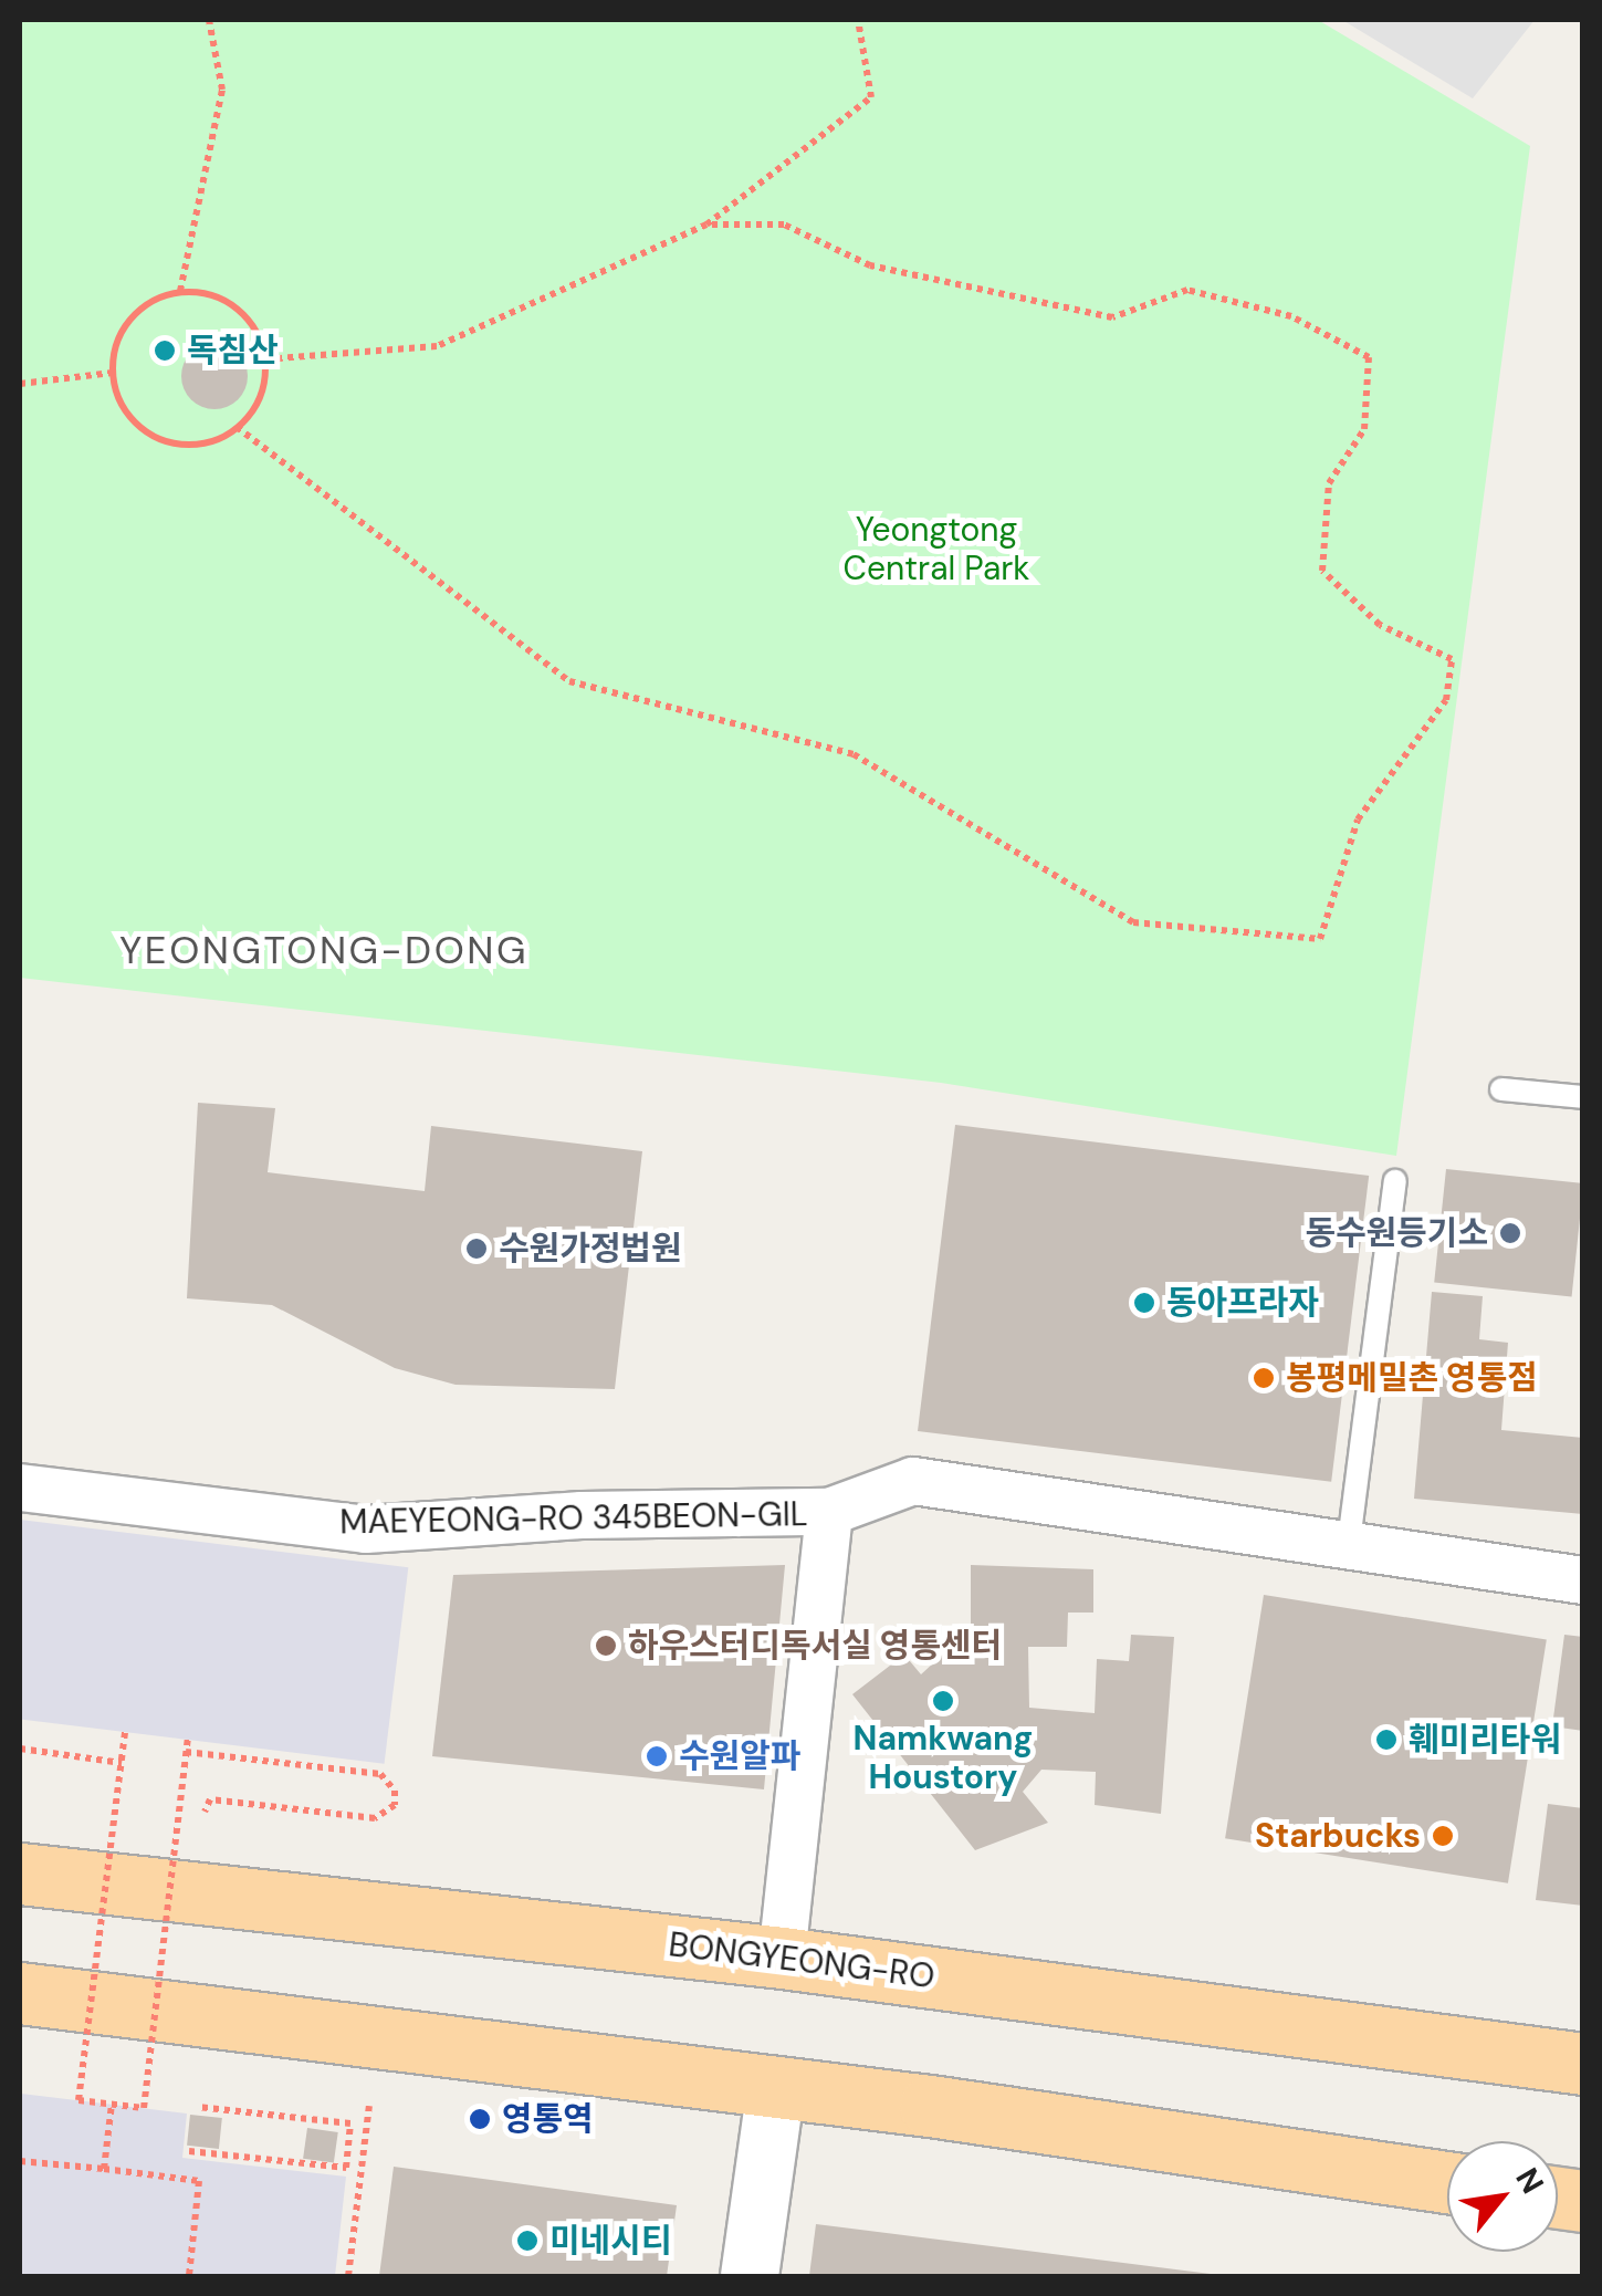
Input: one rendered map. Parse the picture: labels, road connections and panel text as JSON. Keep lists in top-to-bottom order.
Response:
{
  "streets": {
    "main road": ["BONGYEONG-RO"],
    "street": ["MAEYEONG-RO 345BEON-GIL"]
  },
  "districts": ["YEONGTONG-DONG"],
  "parks": ["Yeongtong Central Park"],
  "places": [
    "독침산",
    "동수원등기소",
    "수원가정법원",
    "동아프라자",
    "봉평메밀촌 영통점",
    "하우스터디독서실 영통센터",
    "Namkwang Houstory",
    "훼미리타워",
    "수원알파",
    "Starbucks",
    "영통역",
    "미네시티"
  ],
  "north": "top right"
}
